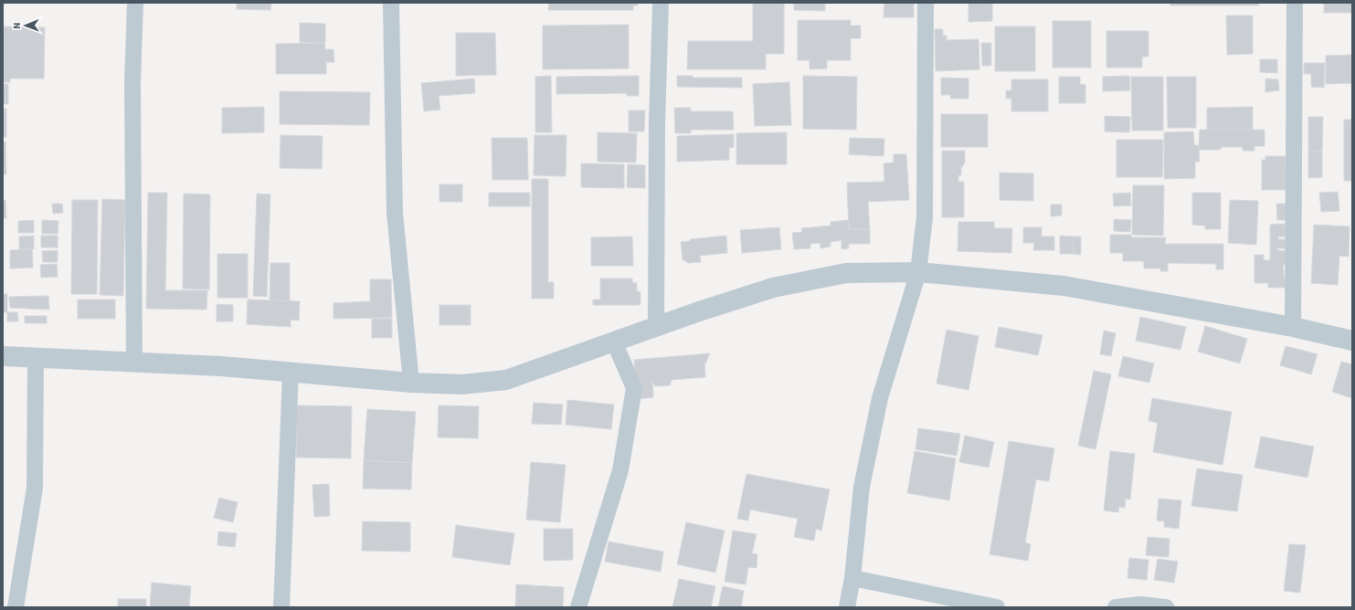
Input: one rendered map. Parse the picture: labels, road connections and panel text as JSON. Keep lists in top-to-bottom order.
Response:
{
  "north": "left"
}
